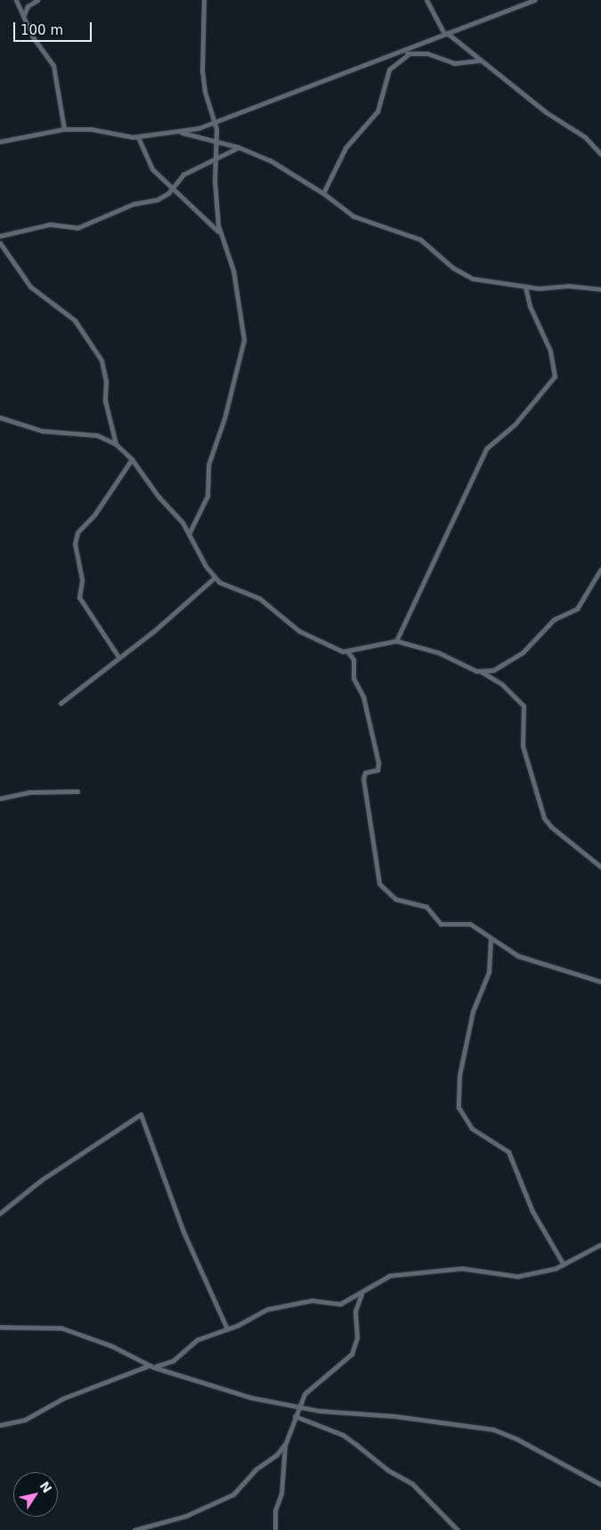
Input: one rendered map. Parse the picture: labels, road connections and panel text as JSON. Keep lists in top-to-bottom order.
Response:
{
  "scale_bar": "100 m",
  "north": "top right"
}
